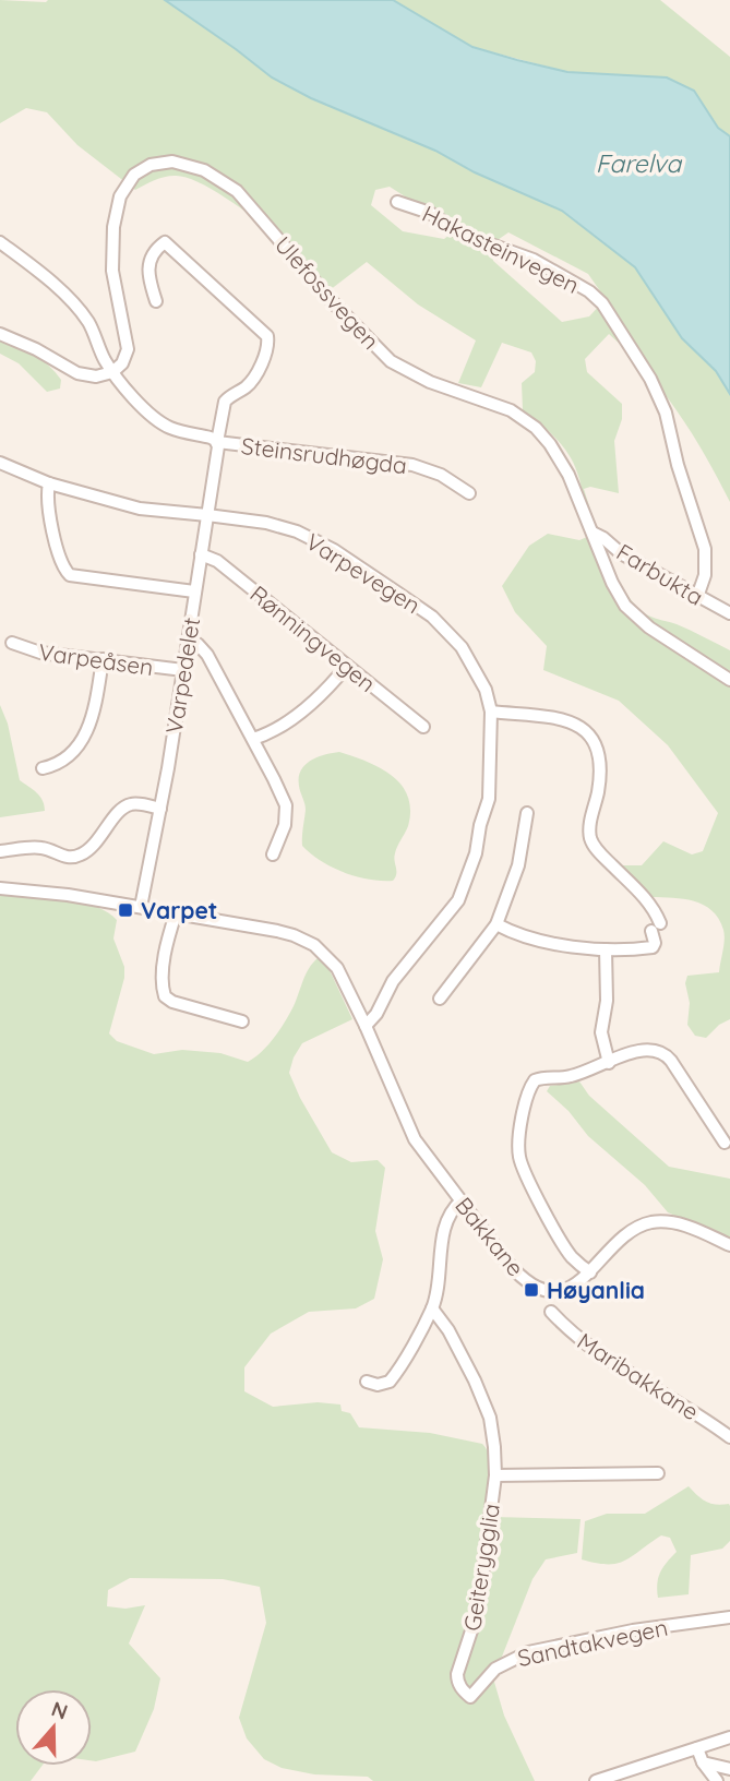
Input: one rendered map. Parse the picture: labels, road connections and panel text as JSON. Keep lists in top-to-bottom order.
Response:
{
  "streets": {
    "street": [
      "Hakasteinvegen",
      "Ulefossvegen",
      "Steinsrudhøgda",
      "Varpevegen",
      "Farbukta",
      "Rønningvegen",
      "Varpeåsen",
      "Varpedelet",
      "Bakkane",
      "Maribakkane",
      "Geiterygglia",
      "Sandtakvegen"
    ]
  },
  "crossings": [
    ["Hakasteinvegen", "Farbukta"],
    ["Ulefossvegen", "Farbukta"],
    ["Steinsrudhøgda", "Varpedelet"],
    ["Varpevegen", "Varpedelet"],
    ["Varpevegen", "Bakkane"],
    ["Rønningvegen", "Varpedelet"],
    ["Varpeåsen", "Varpedelet"],
    ["Varpedelet", "Bakkane"],
    ["Geiterygglia", "Sandtakvegen"]
  ],
  "water": ["Farelva"],
  "places": {
    "transit": ["Varpet", "Høyanlia"]
  },
  "north": "top"
}
